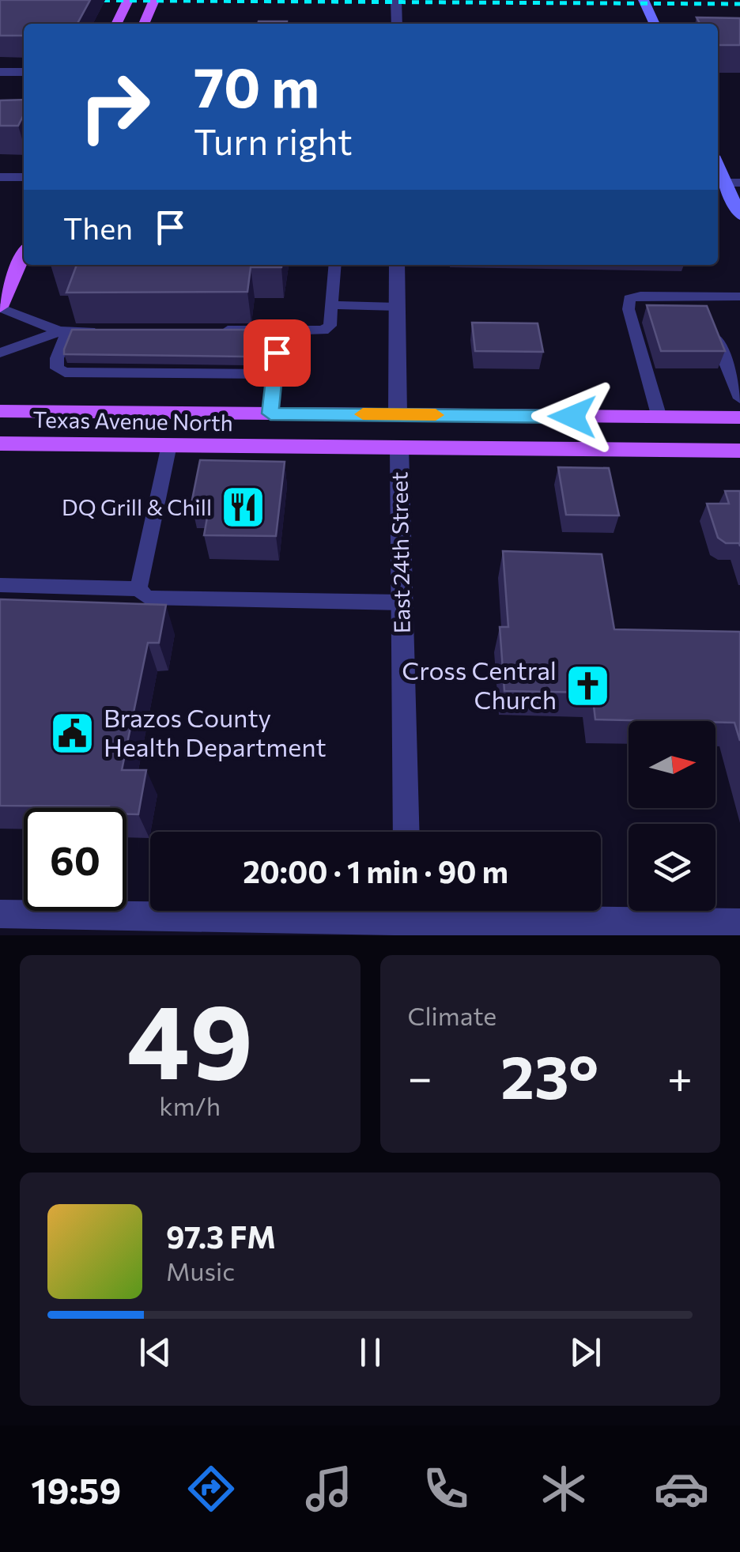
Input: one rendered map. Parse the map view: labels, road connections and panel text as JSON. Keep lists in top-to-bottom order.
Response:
{
  "streets": {
    "main road": ["Texas Avenue North"],
    "street": ["East 24th Street"]
  },
  "crossings": [
    ["Texas Avenue North", "East 24th Street"]
  ],
  "places": {
    "restaurant": ["DQ Grill & Chill"],
    "church": ["Cross Central Church"],
    "public building": ["Brazos County Health Department"]
  },
  "north": "right",
  "page": {
    "turn": ["70 m", "Turn right"],
    "then": "Then",
    "limit": "60",
    "trip": "20:00 · 1 min · 90 m",
    "tile": [
      ["49", "km/h"],
      "Climate"
    ],
    "heat": ["−", "23°", "+"],
    "song": ["97.3 FM", "Music"],
    "tabs": "19:59"
  }
}
